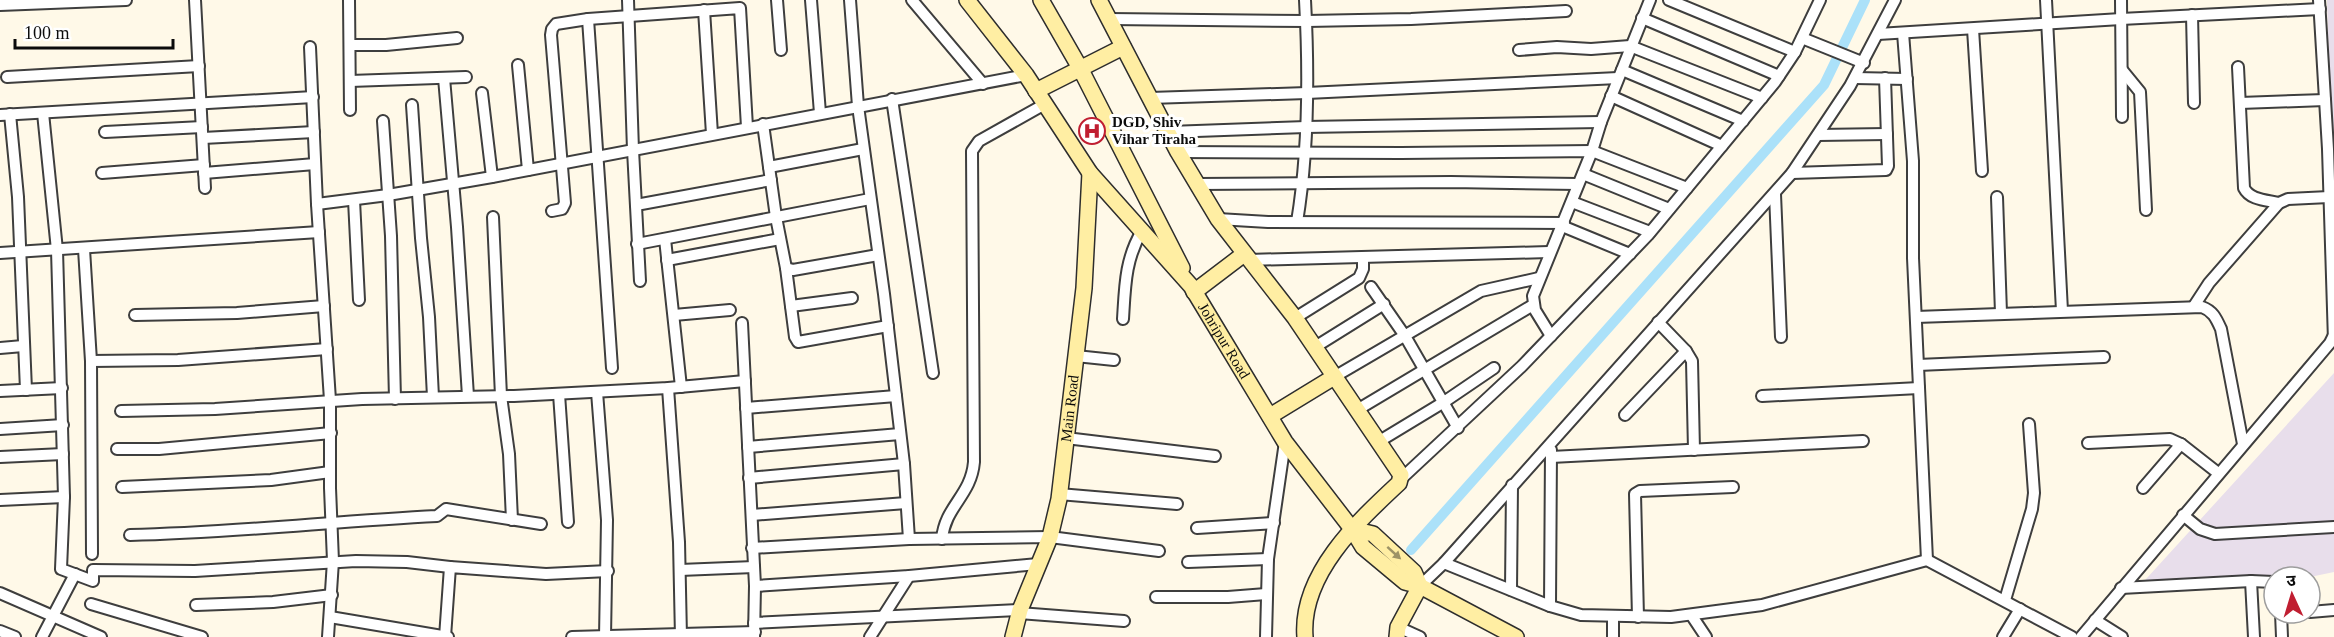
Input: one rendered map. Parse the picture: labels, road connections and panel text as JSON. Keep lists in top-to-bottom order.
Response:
{
  "streets": {
    "street": ["Johripur Road", "Main Road"]
  },
  "crossings": [
    ["Johripur Road", "Main Road"]
  ],
  "places": {
    "hospital": ["DGD, Shiv Vihar Tiraha"]
  },
  "scale_bar": "100 m",
  "north": "top"
}
